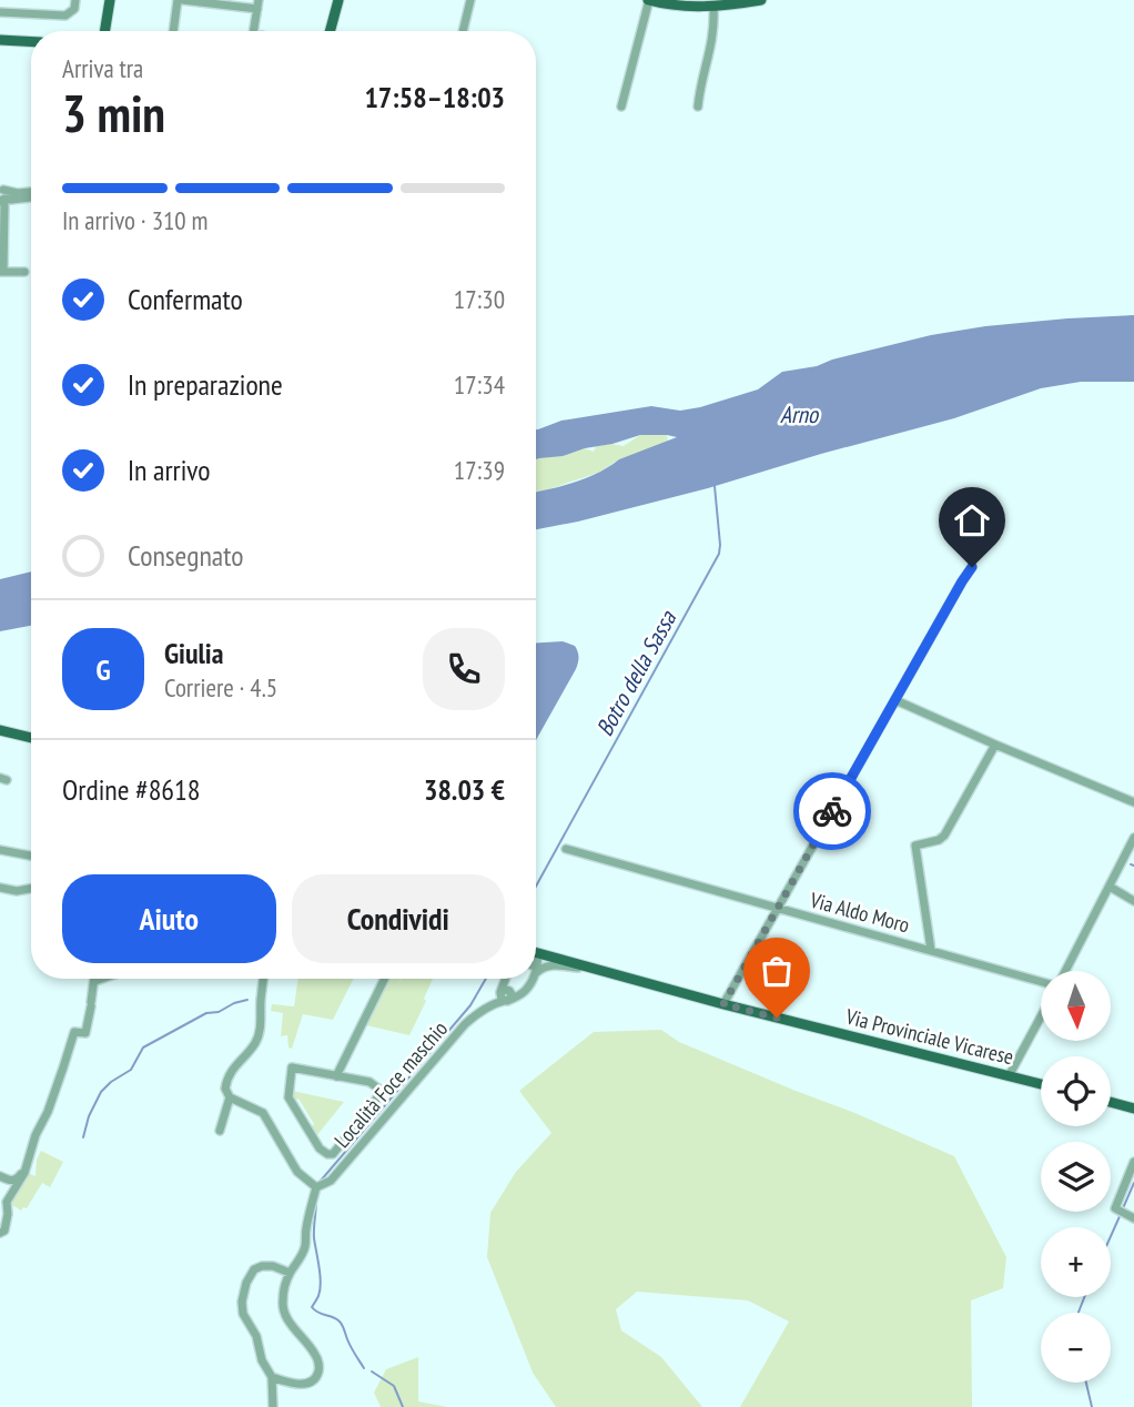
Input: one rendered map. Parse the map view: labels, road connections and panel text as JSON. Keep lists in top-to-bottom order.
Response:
{
  "streets": {
    "main road": ["Via Provinciale Vicarese"],
    "street": ["Via Aldo Moro", "Località Foce maschio"]
  },
  "water": ["Arno", "Botro della Sassa"],
  "north": "bottom",
  "page": {
    "heading": ["3 min", "Arriva tra", "17:58–18:03"],
    "panel": [
      "Giulia",
      "Corriere · 4.5",
      "Ordine #8618",
      "38.03 €"
    ],
    "bar": "In arrivo · 310 m",
    "list": [
      ["Confermato", "17:30"],
      ["In preparazione", "17:34"],
      ["In arrivo", "17:39"],
      "Consegnato"
    ],
    "round": "G",
    "buttons": ["Aiuto", "Condividi"],
    "map_buttons": ["+", "−"]
  }
}
